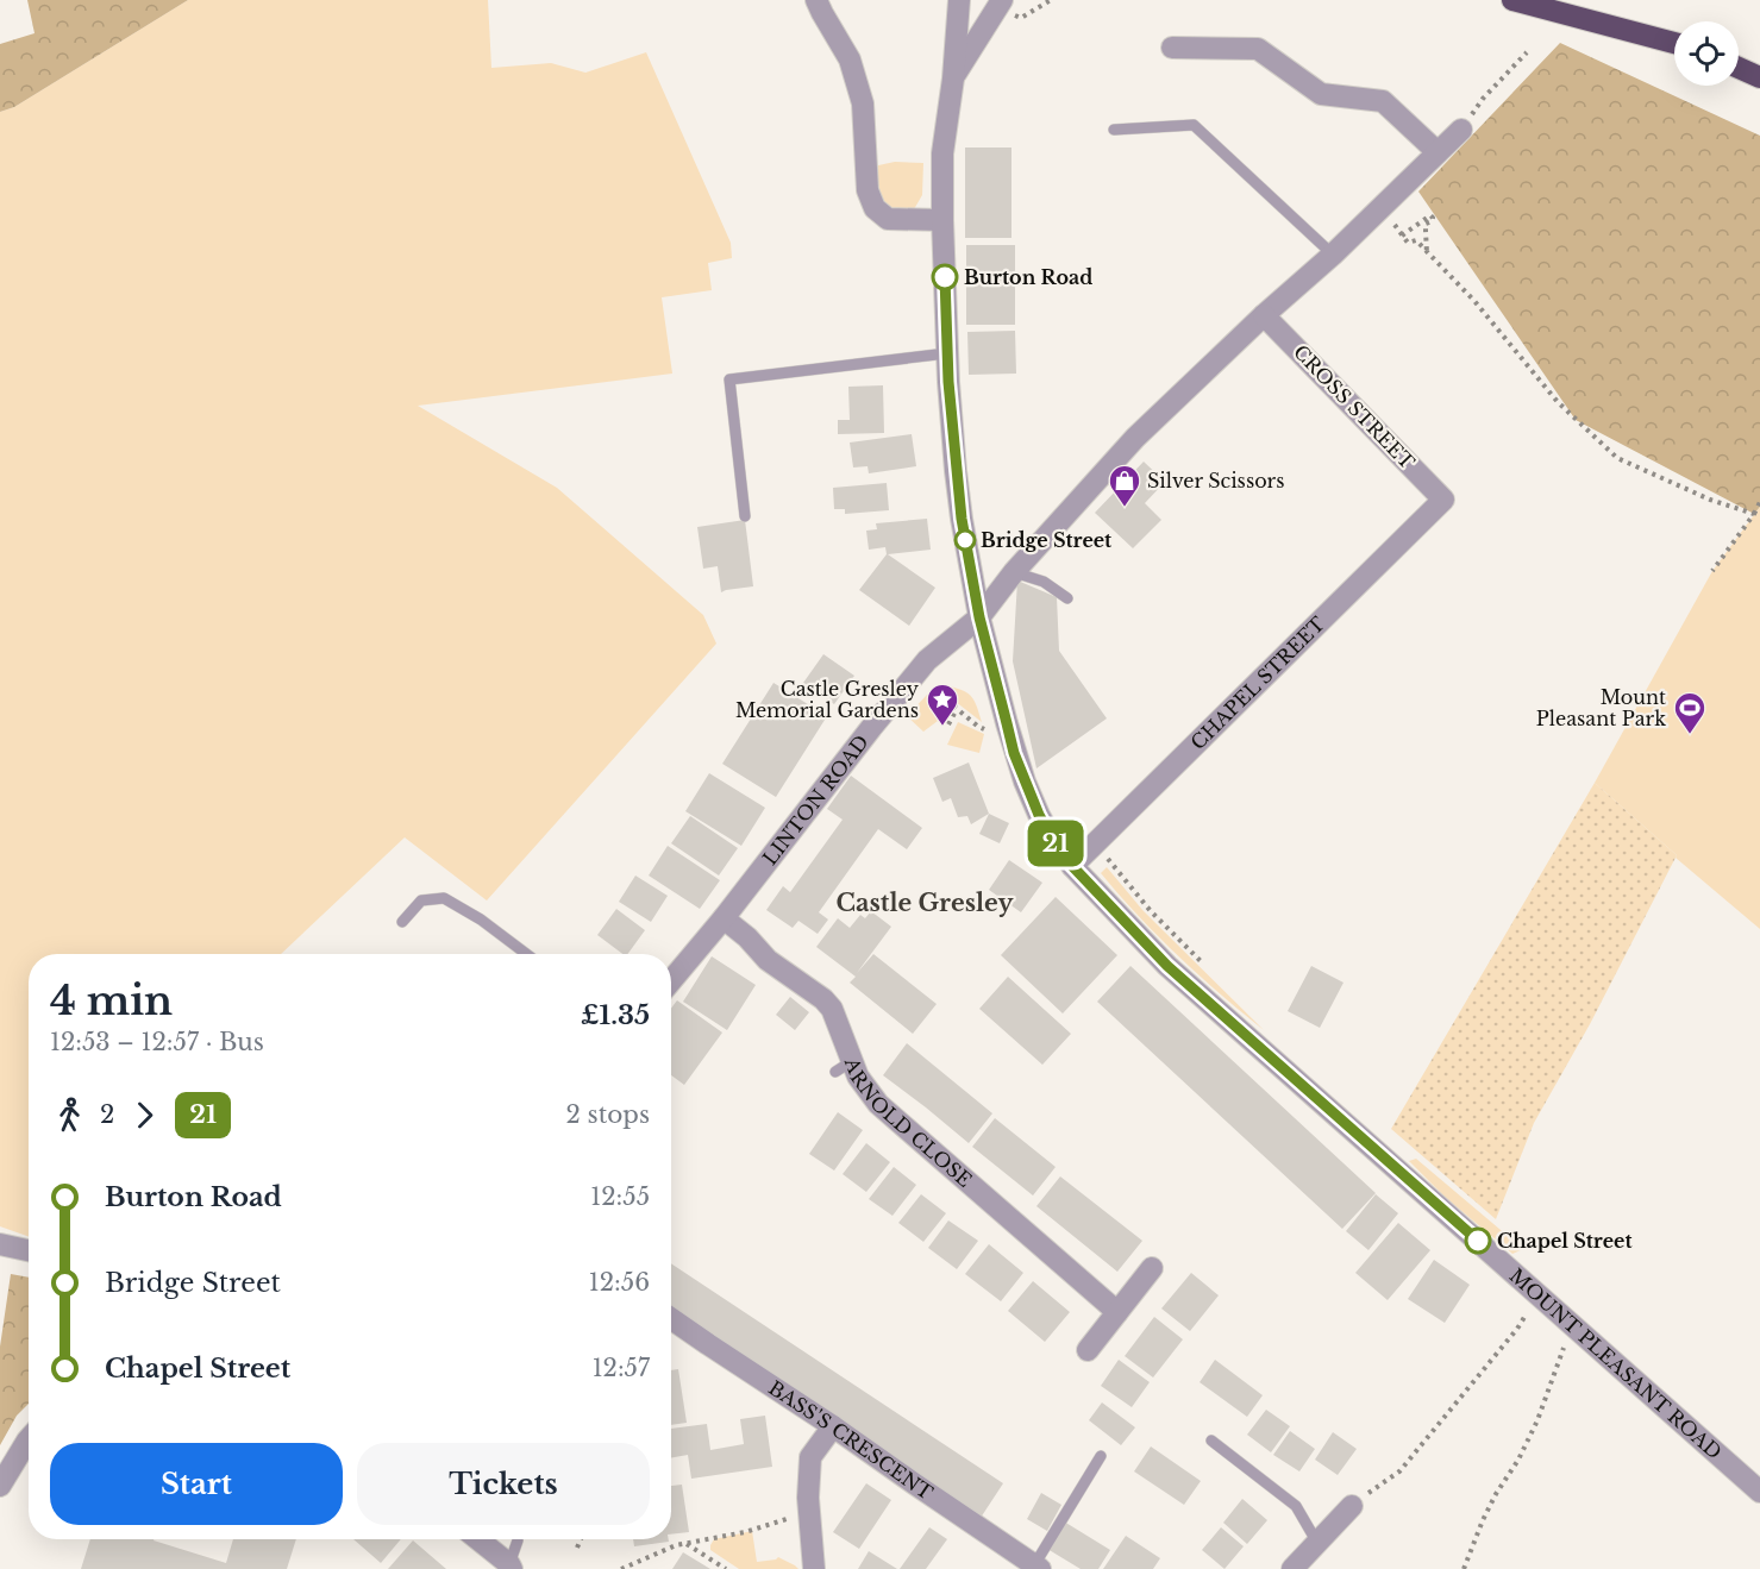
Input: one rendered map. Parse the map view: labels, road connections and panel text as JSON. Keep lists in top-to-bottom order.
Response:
{
  "streets": {
    "street": [
      "CROSS STREET",
      "CHAPEL STREET",
      "LINTON ROAD",
      "ARNOLD CLOSE",
      "MOUNT PLEASANT ROAD",
      "BASS'S CRESCENT"
    ]
  },
  "crossings": [
    ["CROSS STREET", "CHAPEL STREET"],
    ["CHAPEL STREET", "MOUNT PLEASANT ROAD"],
    ["LINTON ROAD", "ARNOLD CLOSE"],
    ["LINTON ROAD", "MOUNT PLEASANT ROAD"]
  ],
  "districts": ["Castle Gresley"],
  "places": {
    "other": ["Burton Road", "Bridge Street", "Chapel Street"],
    "shop": ["Silver Scissors"],
    "place": ["Castle Gresley Memorial Gardens"],
    "sports": ["Mount Pleasant Park"]
  },
  "lines": ["bus line 21"],
  "page": {
    "on_map": "21",
    "heading": ["4 min", "12:53 – 12:57 · Bus", "£1.35"],
    "legs": ["2", "21", "2 stops"],
    "list": [
      {
        "name": "Burton Road",
        "value": "12:55"
      },
      {
        "name": "Bridge Street",
        "value": "12:56"
      },
      {
        "name": "Chapel Street",
        "value": "12:57"
      }
    ],
    "buttons": ["Start", "Tickets"]
  }
}
